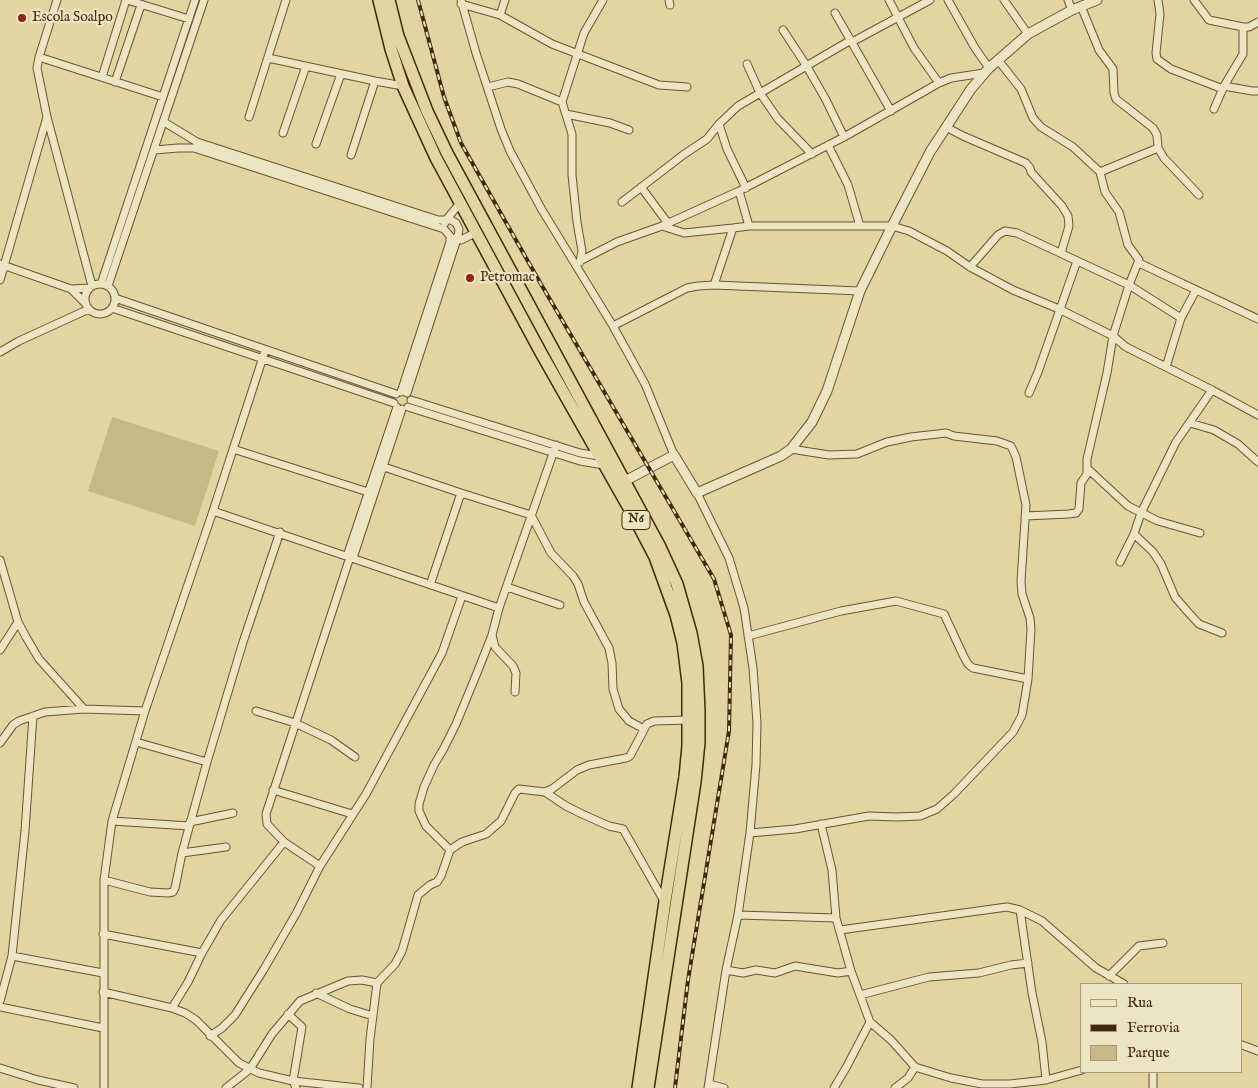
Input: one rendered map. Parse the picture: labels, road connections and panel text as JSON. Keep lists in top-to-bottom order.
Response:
{
  "streets": {
    "highway": ["N6"]
  },
  "places": ["Escola Soalpo", "Petromac"],
  "legend": ["Rua", "Ferrovia", "Parque"]
}
